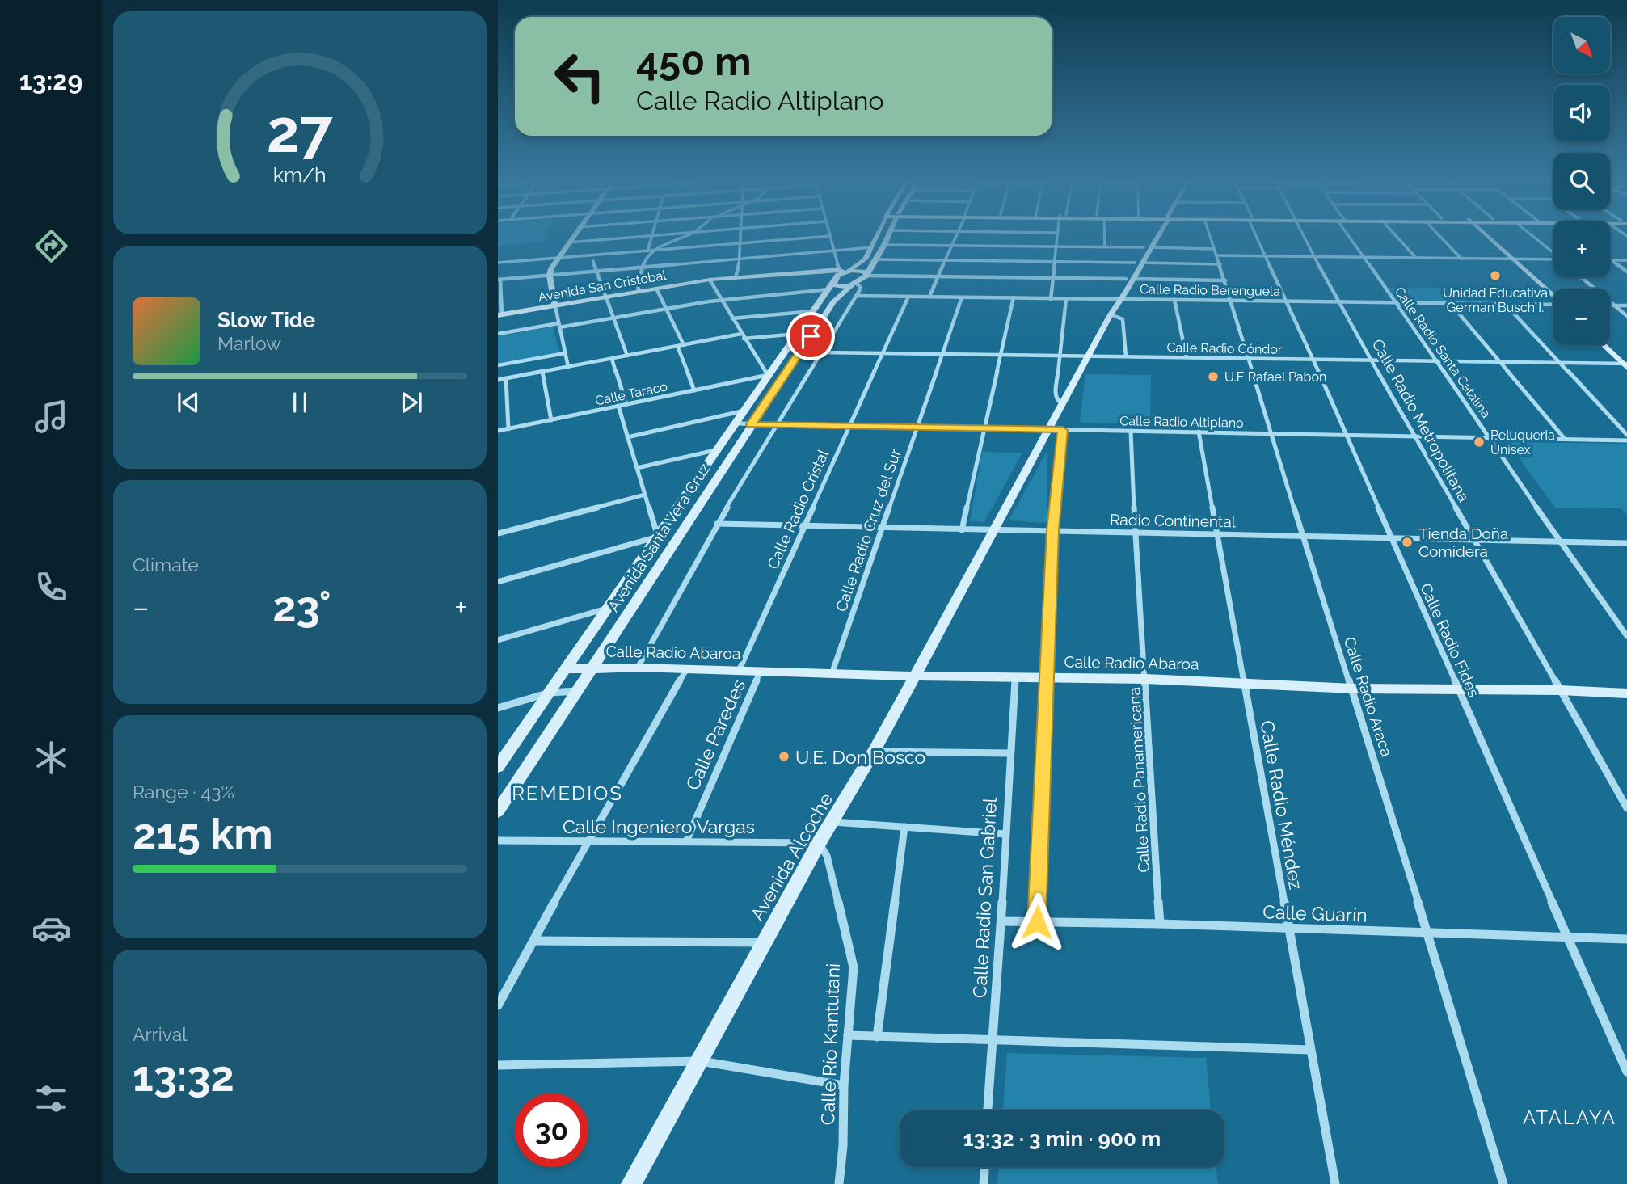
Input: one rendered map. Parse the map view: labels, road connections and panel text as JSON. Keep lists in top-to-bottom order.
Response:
{
  "streets": {
    "street": [
      "Avenida San Cristobal",
      "Calle Radio Berenguela",
      "Calle Radio Cóndor",
      "Calle Radio Santa Catalina",
      "Calle Taraco",
      "Calle Radio Metropolitana",
      "Calle Radio Altiplano",
      "Calle Radio Cristal",
      "Radio Continental",
      "Calle Radio Cruz del Sur",
      "Avenida Santa Vera Cruz",
      "Calle Radio Fides",
      "Calle Radio Abaroa",
      "Calle Radio Araca",
      "Calle Paredes",
      "Calle Radio Panamericana",
      "Calle Radio Méndez",
      "Calle Ingeniero Vargas",
      "Avenida Alcoche",
      "Calle Radio San Gabriel",
      "Calle Guarín",
      "Calle Río Kantutani"
    ]
  },
  "crossings": [
    ["Avenida San Cristobal", "Avenida Santa Vera Cruz"],
    ["Calle Radio Berenguela", "Calle Radio Santa Catalina"],
    ["Calle Radio Berenguela", "Calle Radio Metropolitana"],
    ["Calle Radio Berenguela", "Calle Radio Cristal"],
    ["Calle Radio Berenguela", "Calle Radio Cruz del Sur"],
    ["Calle Radio Berenguela", "Avenida Santa Vera Cruz"],
    ["Calle Radio Berenguela", "Calle Radio Fides"],
    ["Calle Radio Berenguela", "Calle Radio Araca"],
    ["Calle Radio Cóndor", "Calle Radio Santa Catalina"],
    ["Calle Radio Cóndor", "Calle Radio Metropolitana"],
    ["Calle Radio Cóndor", "Calle Radio Cristal"],
    ["Calle Radio Cóndor", "Calle Radio Cruz del Sur"],
    ["Calle Radio Cóndor", "Calle Radio Fides"],
    ["Calle Radio Cóndor", "Calle Radio Araca"],
    ["Calle Radio Santa Catalina", "Calle Radio Altiplano"],
    ["Calle Radio Santa Catalina", "Radio Continental"],
    ["Calle Taraco", "Avenida Santa Vera Cruz"],
    ["Calle Radio Metropolitana", "Calle Radio Altiplano"],
    ["Calle Radio Metropolitana", "Radio Continental"],
    ["Calle Radio Metropolitana", "Calle Radio Abaroa"],
    ["Calle Radio Altiplano", "Calle Radio Cristal"],
    ["Calle Radio Altiplano", "Calle Radio Cruz del Sur"],
    ["Calle Radio Altiplano", "Avenida Santa Vera Cruz"],
    ["Calle Radio Altiplano", "Calle Radio Fides"],
    ["Calle Radio Altiplano", "Calle Radio Araca"],
    ["Calle Radio Altiplano", "Calle Radio Panamericana"],
    ["Calle Radio Altiplano", "Calle Radio Méndez"],
    ["Calle Radio Altiplano", "Avenida Alcoche"],
    ["Calle Radio Cristal", "Radio Continental"],
    ["Calle Radio Cristal", "Calle Radio Abaroa"],
    ["Radio Continental", "Calle Radio Cruz del Sur"],
    ["Radio Continental", "Calle Radio Fides"],
    ["Radio Continental", "Calle Radio Araca"],
    ["Radio Continental", "Calle Radio Panamericana"],
    ["Radio Continental", "Calle Radio Méndez"],
    ["Radio Continental", "Avenida Alcoche"],
    ["Calle Radio Cruz del Sur", "Calle Radio Abaroa"],
    ["Avenida Santa Vera Cruz", "Calle Radio Abaroa"],
    ["Calle Radio Fides", "Calle Radio Abaroa"],
    ["Calle Radio Fides", "Calle Guarín"],
    ["Calle Radio Abaroa", "Calle Radio Araca"],
    ["Calle Radio Abaroa", "Calle Paredes"],
    ["Calle Radio Abaroa", "Calle Radio Panamericana"],
    ["Calle Radio Abaroa", "Calle Radio Méndez"],
    ["Calle Radio Abaroa", "Avenida Alcoche"],
    ["Calle Radio Abaroa", "Calle Radio San Gabriel"],
    ["Calle Radio Araca", "Calle Guarín"],
    ["Calle Paredes", "Calle Ingeniero Vargas"],
    ["Calle Radio Panamericana", "Calle Guarín"],
    ["Calle Radio Méndez", "Calle Guarín"],
    ["Calle Ingeniero Vargas", "Avenida Alcoche"],
    ["Calle Ingeniero Vargas", "Calle Río Kantutani"],
    ["Avenida Alcoche", "Calle Río Kantutani"],
    ["Calle Radio San Gabriel", "Calle Guarín"]
  ],
  "districts": ["REMEDIOS", "ATALAYA"],
  "places": [
    "Unidad Educativa German Busch I.",
    "U.E Rafael Pabon",
    "Peluqueria Unisex",
    "Tienda Doña Comidera",
    "U.E. Don Bosco"
  ],
  "north": "bottom right",
  "page": {
    "tabs": "13:29",
    "map_buttons": ["+", "−"],
    "turn": ["450 m", "Calle Radio Altiplano"],
    "song": ["Slow Tide", "Marlow"],
    "tile": [
      "Climate",
      ["Range · 43%", "215 km"],
      ["Arrival", "13:32"]
    ],
    "heat": ["−", "23°", "+"],
    "limit": "30",
    "trip": "13:32 · 3 min · 900 m",
    "gauge": ["27", "km/h"]
  }
}
